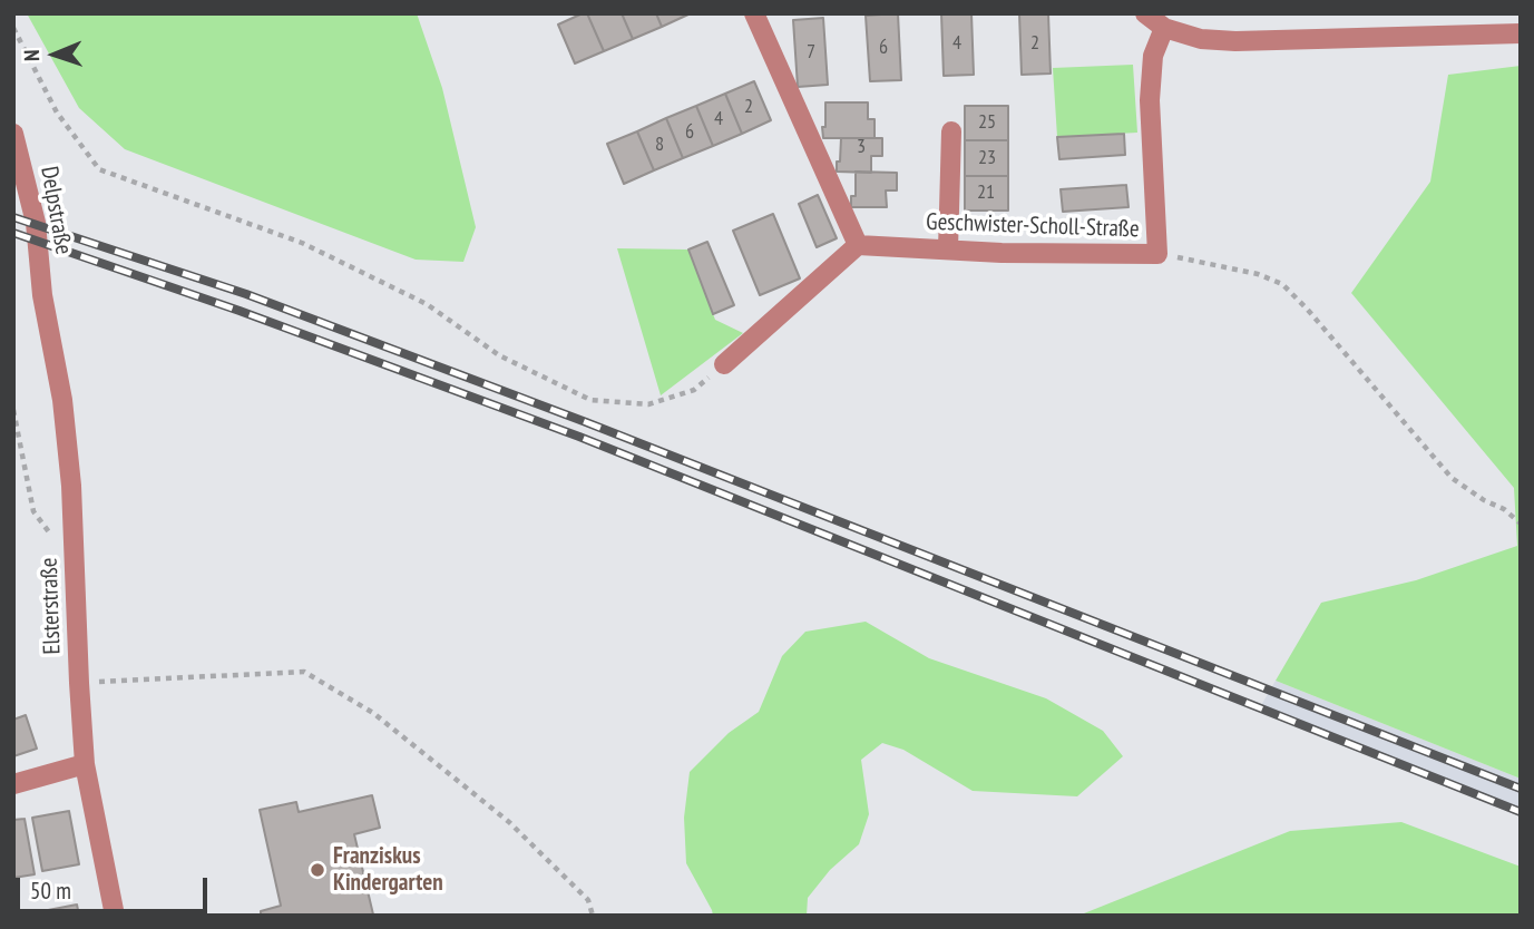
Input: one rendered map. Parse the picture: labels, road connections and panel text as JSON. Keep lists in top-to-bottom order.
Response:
{
  "streets": {
    "street": ["Delpstraße", "Geschwister-Scholl-Straße", "Elsterstraße"]
  },
  "crossings": [
    ["Delpstraße", "Elsterstraße"]
  ],
  "places": ["Franziskus Kindergarten"],
  "house_numbers": [
    "4",
    "2",
    "6",
    "7",
    "2",
    "4",
    "25",
    "6",
    "8",
    "3",
    "23",
    "21"
  ],
  "scale_bar": "50 m",
  "north": "left"
}
